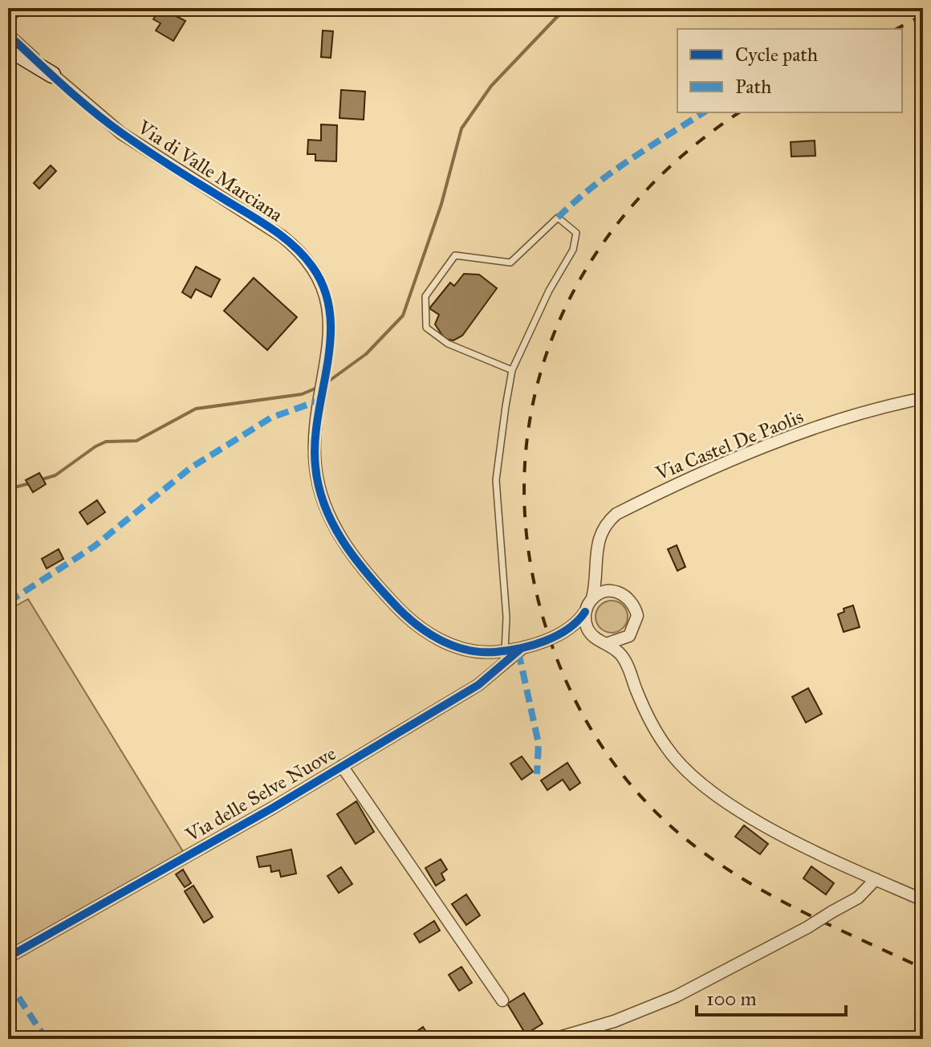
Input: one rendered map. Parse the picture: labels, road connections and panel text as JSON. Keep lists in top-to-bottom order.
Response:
{
  "streets": {
    "street": ["Via di Valle Marciana", "Via Castel De Paolis", "Via delle Selve Nuove"]
  },
  "crossings": [
    ["Via di Valle Marciana", "Via delle Selve Nuove"]
  ],
  "legend": ["Cycle path", "Path"],
  "scale_bar": "100 m"
}
